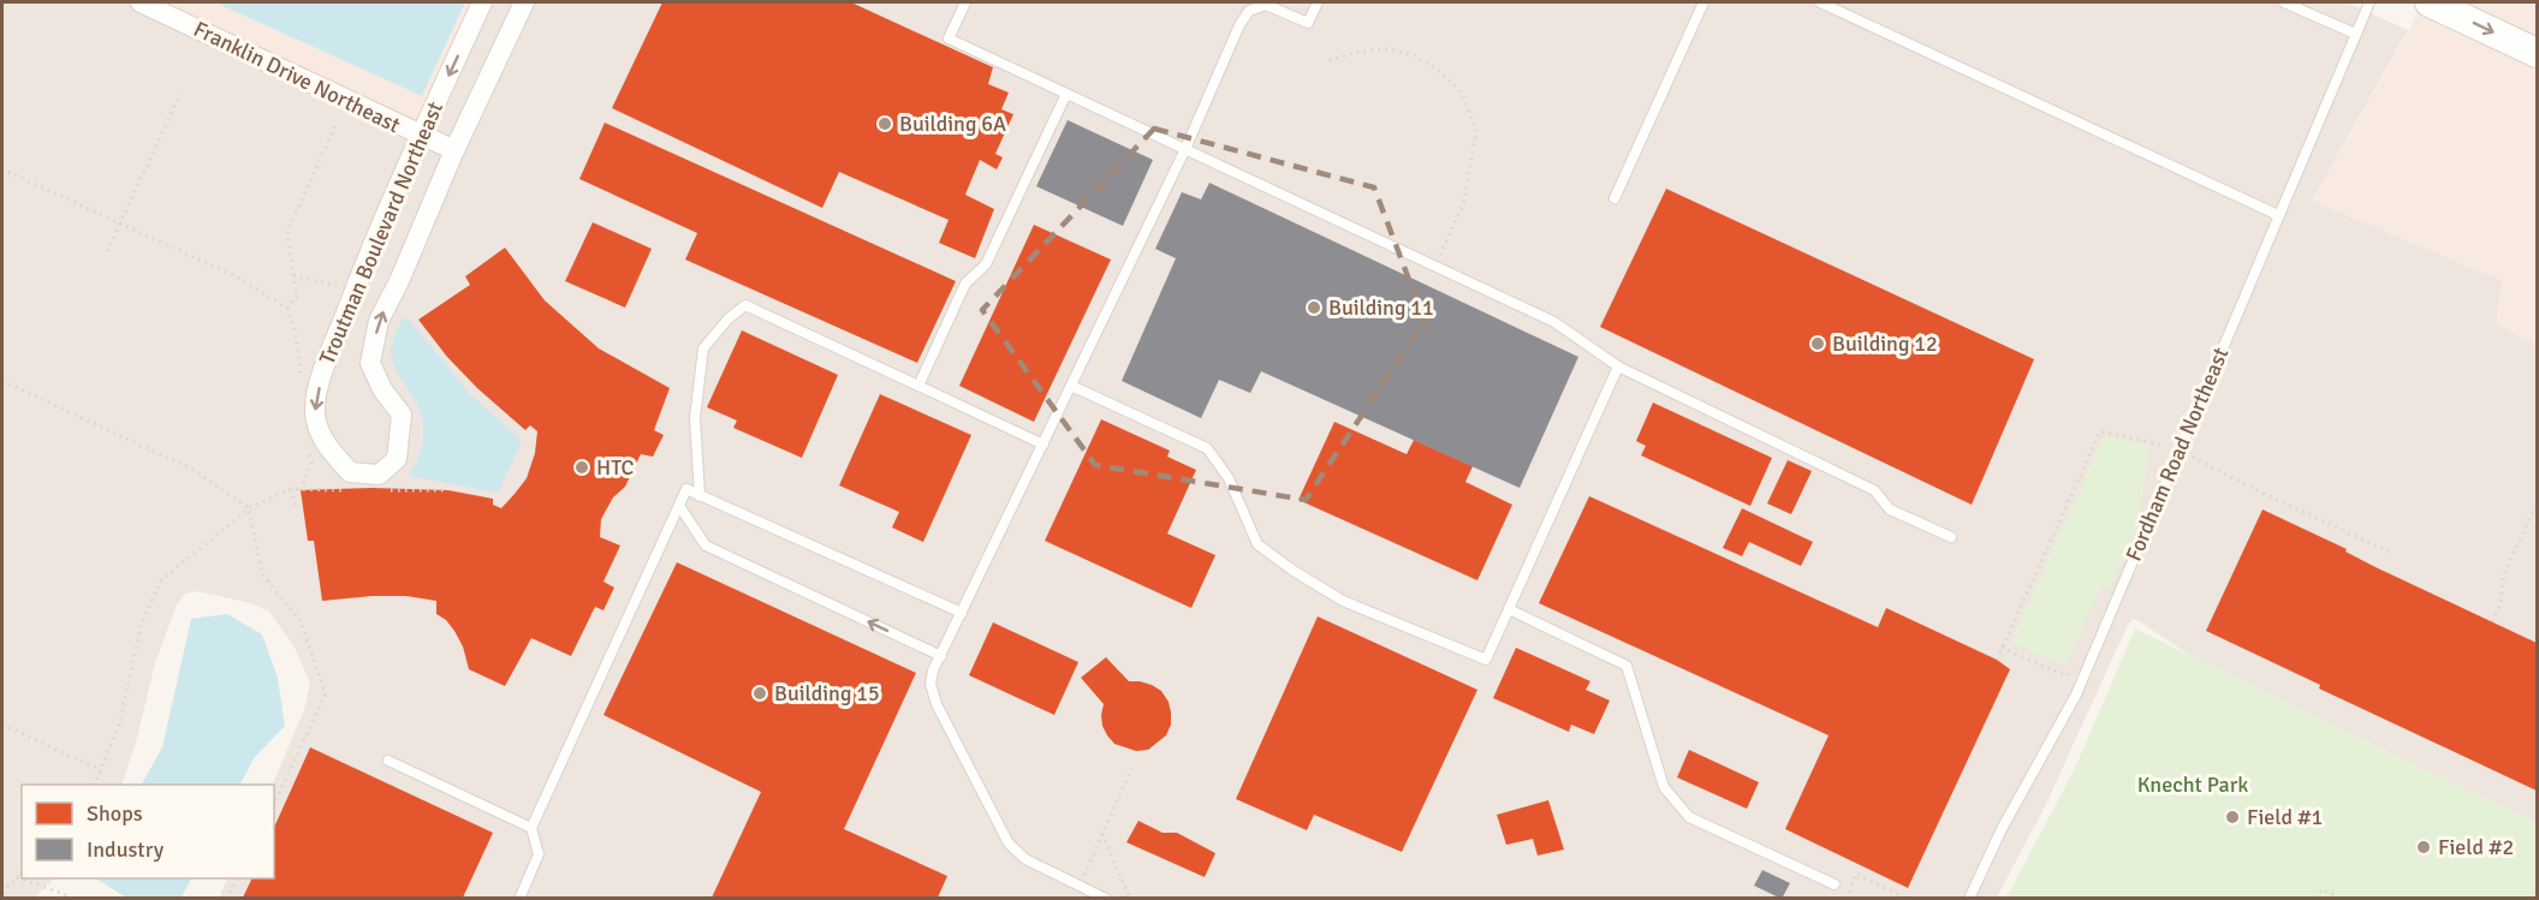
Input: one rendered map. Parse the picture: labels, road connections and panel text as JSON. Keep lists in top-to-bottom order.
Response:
{
  "streets": {
    "street": ["Franklin Drive Northeast", "Troutman Boulevard Northeast"],
    "lane": ["Fordham Road Northeast"]
  },
  "crossings": [
    ["Franklin Drive Northeast", "Troutman Boulevard Northeast"]
  ],
  "parks": ["Knecht Park"],
  "places": [
    "Building 6A",
    "Building 11",
    "Building 12",
    "HTC",
    "Building 15",
    "Field #1",
    "Field #2"
  ],
  "legend": ["Shops", "Industry"]
}
